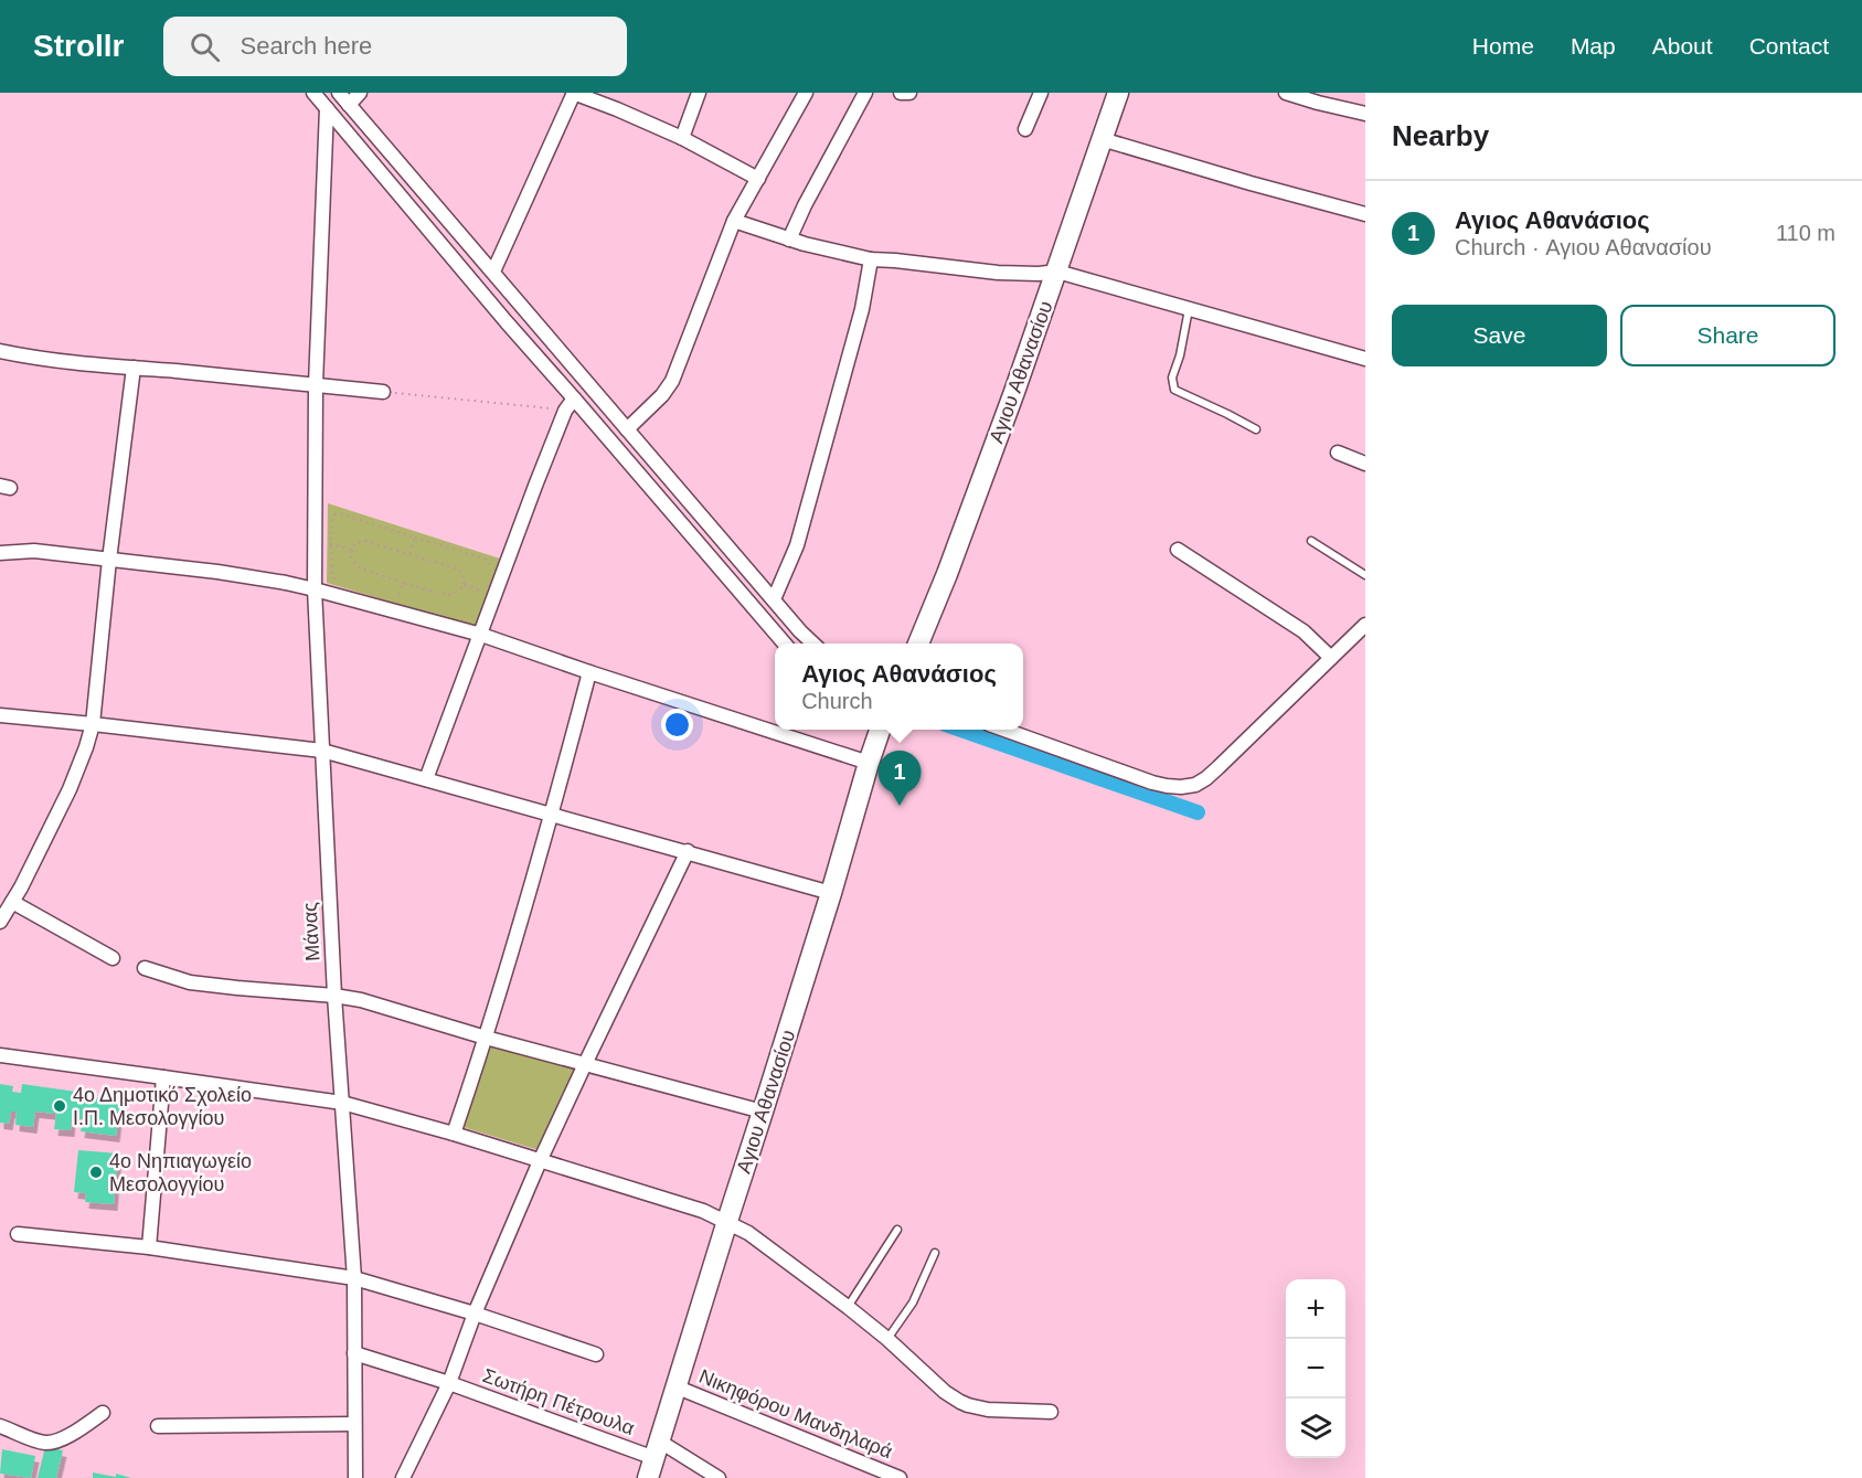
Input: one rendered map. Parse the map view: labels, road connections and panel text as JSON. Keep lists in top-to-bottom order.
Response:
{
  "streets": {
    "main road": ["Αγιου Αθανασίου"],
    "street": ["Μάνας", "Σωτήρη Πέτρουλα", "Νικηφόρου Μανδηλαρά"]
  },
  "crossings": [
    ["Αγιου Αθανασίου", "Σωτήρη Πέτρουλα"],
    ["Αγιου Αθανασίου", "Νικηφόρου Μανδηλαρά"],
    ["Μάνας", "Σωτήρη Πέτρουλα"]
  ],
  "places": ["4ο Δημοτικό Σχολείο Ι.Π. Μεσολογγίου", "4ο Νηπιαγωγείο Μεσολογγίου"],
  "page": {
    "header": "Strollr",
    "search": "Search here",
    "nav": [
      "Home",
      "Map",
      "About",
      "Contact"
    ],
    "heading": "Nearby",
    "list": [
      {
        "mark": "1",
        "name": "Αγιος Αθανάσιος",
        "note": "Church · Αγιου Αθανασίου",
        "value": "110 m"
      }
    ],
    "buttons": ["Save", "Share"],
    "popup": ["Αγιος Αθανάσιος", "Church"],
    "pins": "1",
    "map_buttons": ["+", "−"]
  }
}
